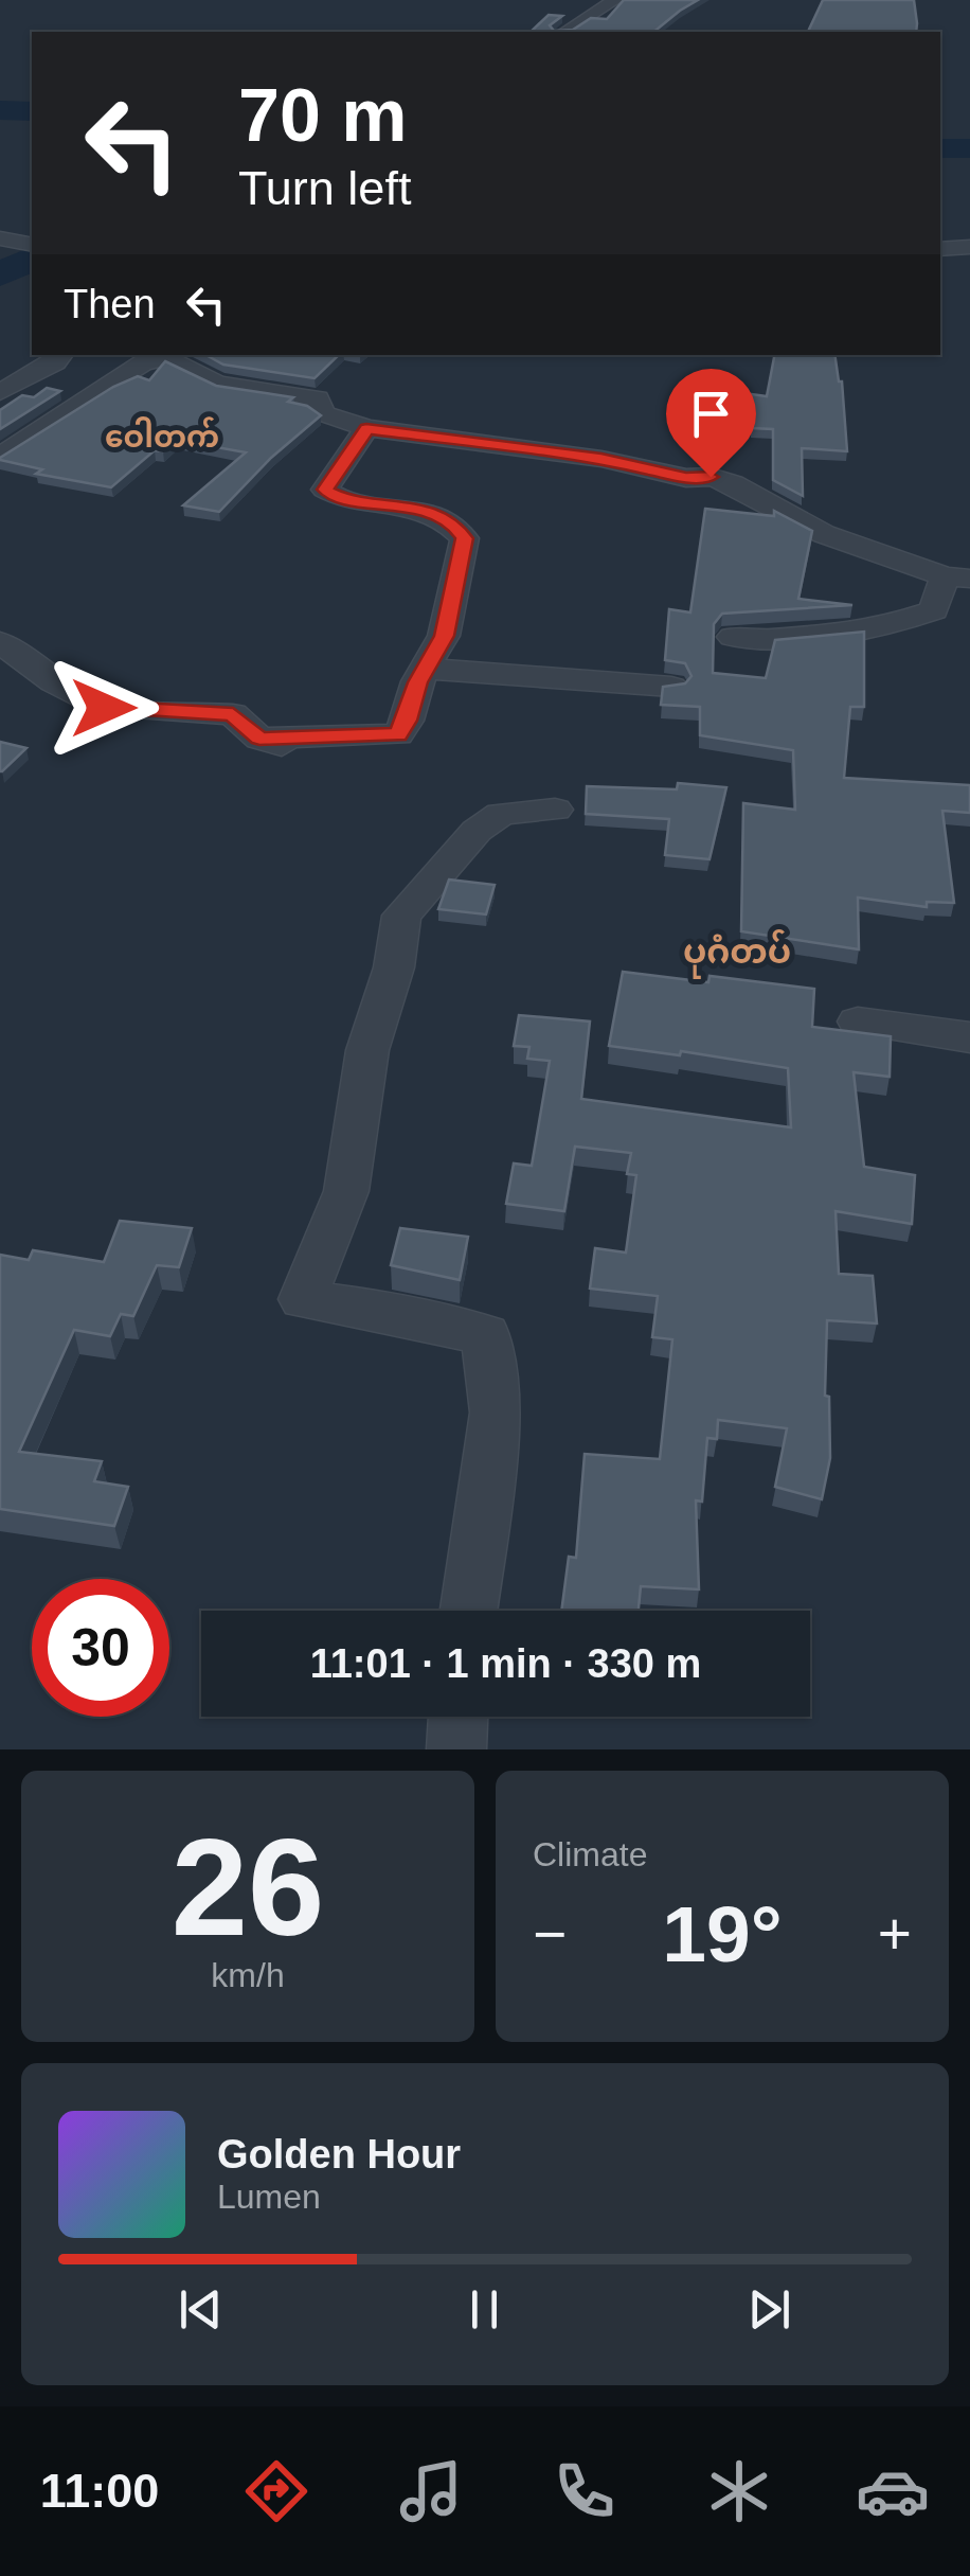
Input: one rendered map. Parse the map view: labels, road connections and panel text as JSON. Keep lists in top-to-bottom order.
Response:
{
  "districts": ["ဝေါတက်", "ပုဂံတပ်"],
  "page": {
    "turn": ["70 m", "Turn left"],
    "then": "Then",
    "limit": "30",
    "trip": "11:01 · 1 min · 330 m",
    "tile": [
      ["26", "km/h"],
      "Climate"
    ],
    "heat": ["−", "19°", "+"],
    "song": ["Golden Hour", "Lumen"],
    "tabs": "11:00"
  }
}
